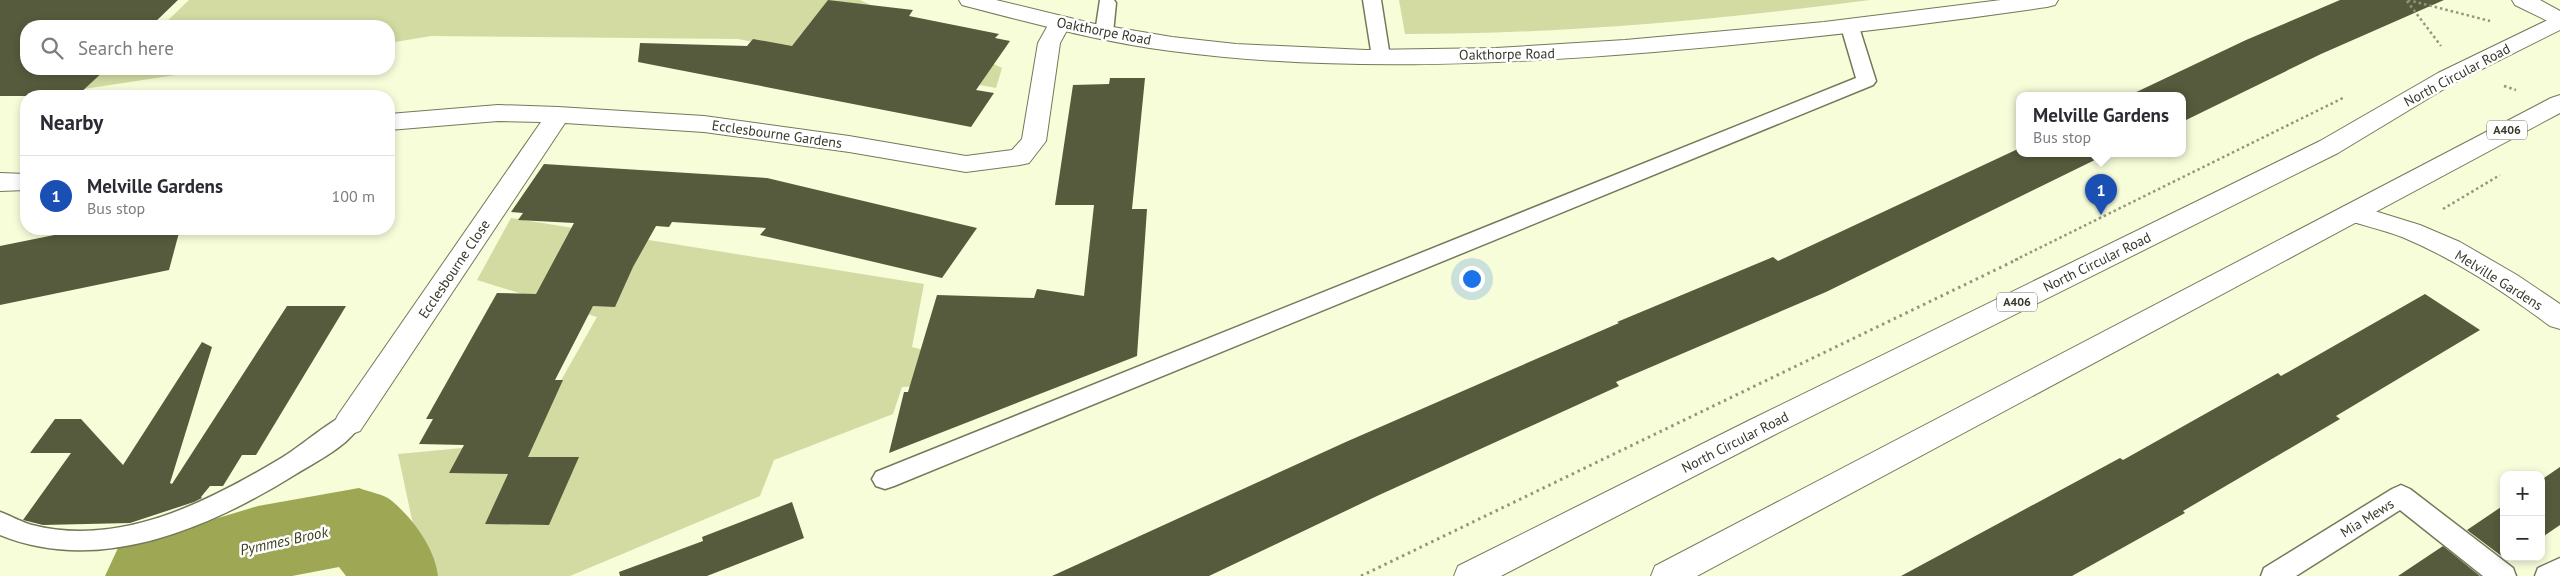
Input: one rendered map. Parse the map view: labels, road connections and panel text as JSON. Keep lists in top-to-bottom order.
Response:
{
  "streets": {
    "main road": [
      "Oakthorpe Road",
      "North Circular Road",
      "A406",
      "Ecclesbourne Gardens",
      "Ecclesbourne Close",
      "Melville Gardens"
    ],
    "lane": ["Mia Mews"]
  },
  "crossings": [
    ["Oakthorpe Road", "Ecclesbourne Gardens"],
    ["A406", "Melville Gardens"],
    ["Ecclesbourne Gardens", "Ecclesbourne Close"]
  ],
  "water": ["Pymmes Brook"],
  "page": {
    "search": "Search here",
    "heading": "Nearby",
    "popup": ["Melville Gardens", "Bus stop"],
    "list": [
      {
        "mark": "1",
        "name": "Melville Gardens",
        "note": "Bus stop",
        "value": "100 m"
      }
    ],
    "pins": "1",
    "map_buttons": ["+", "−"]
  }
}
